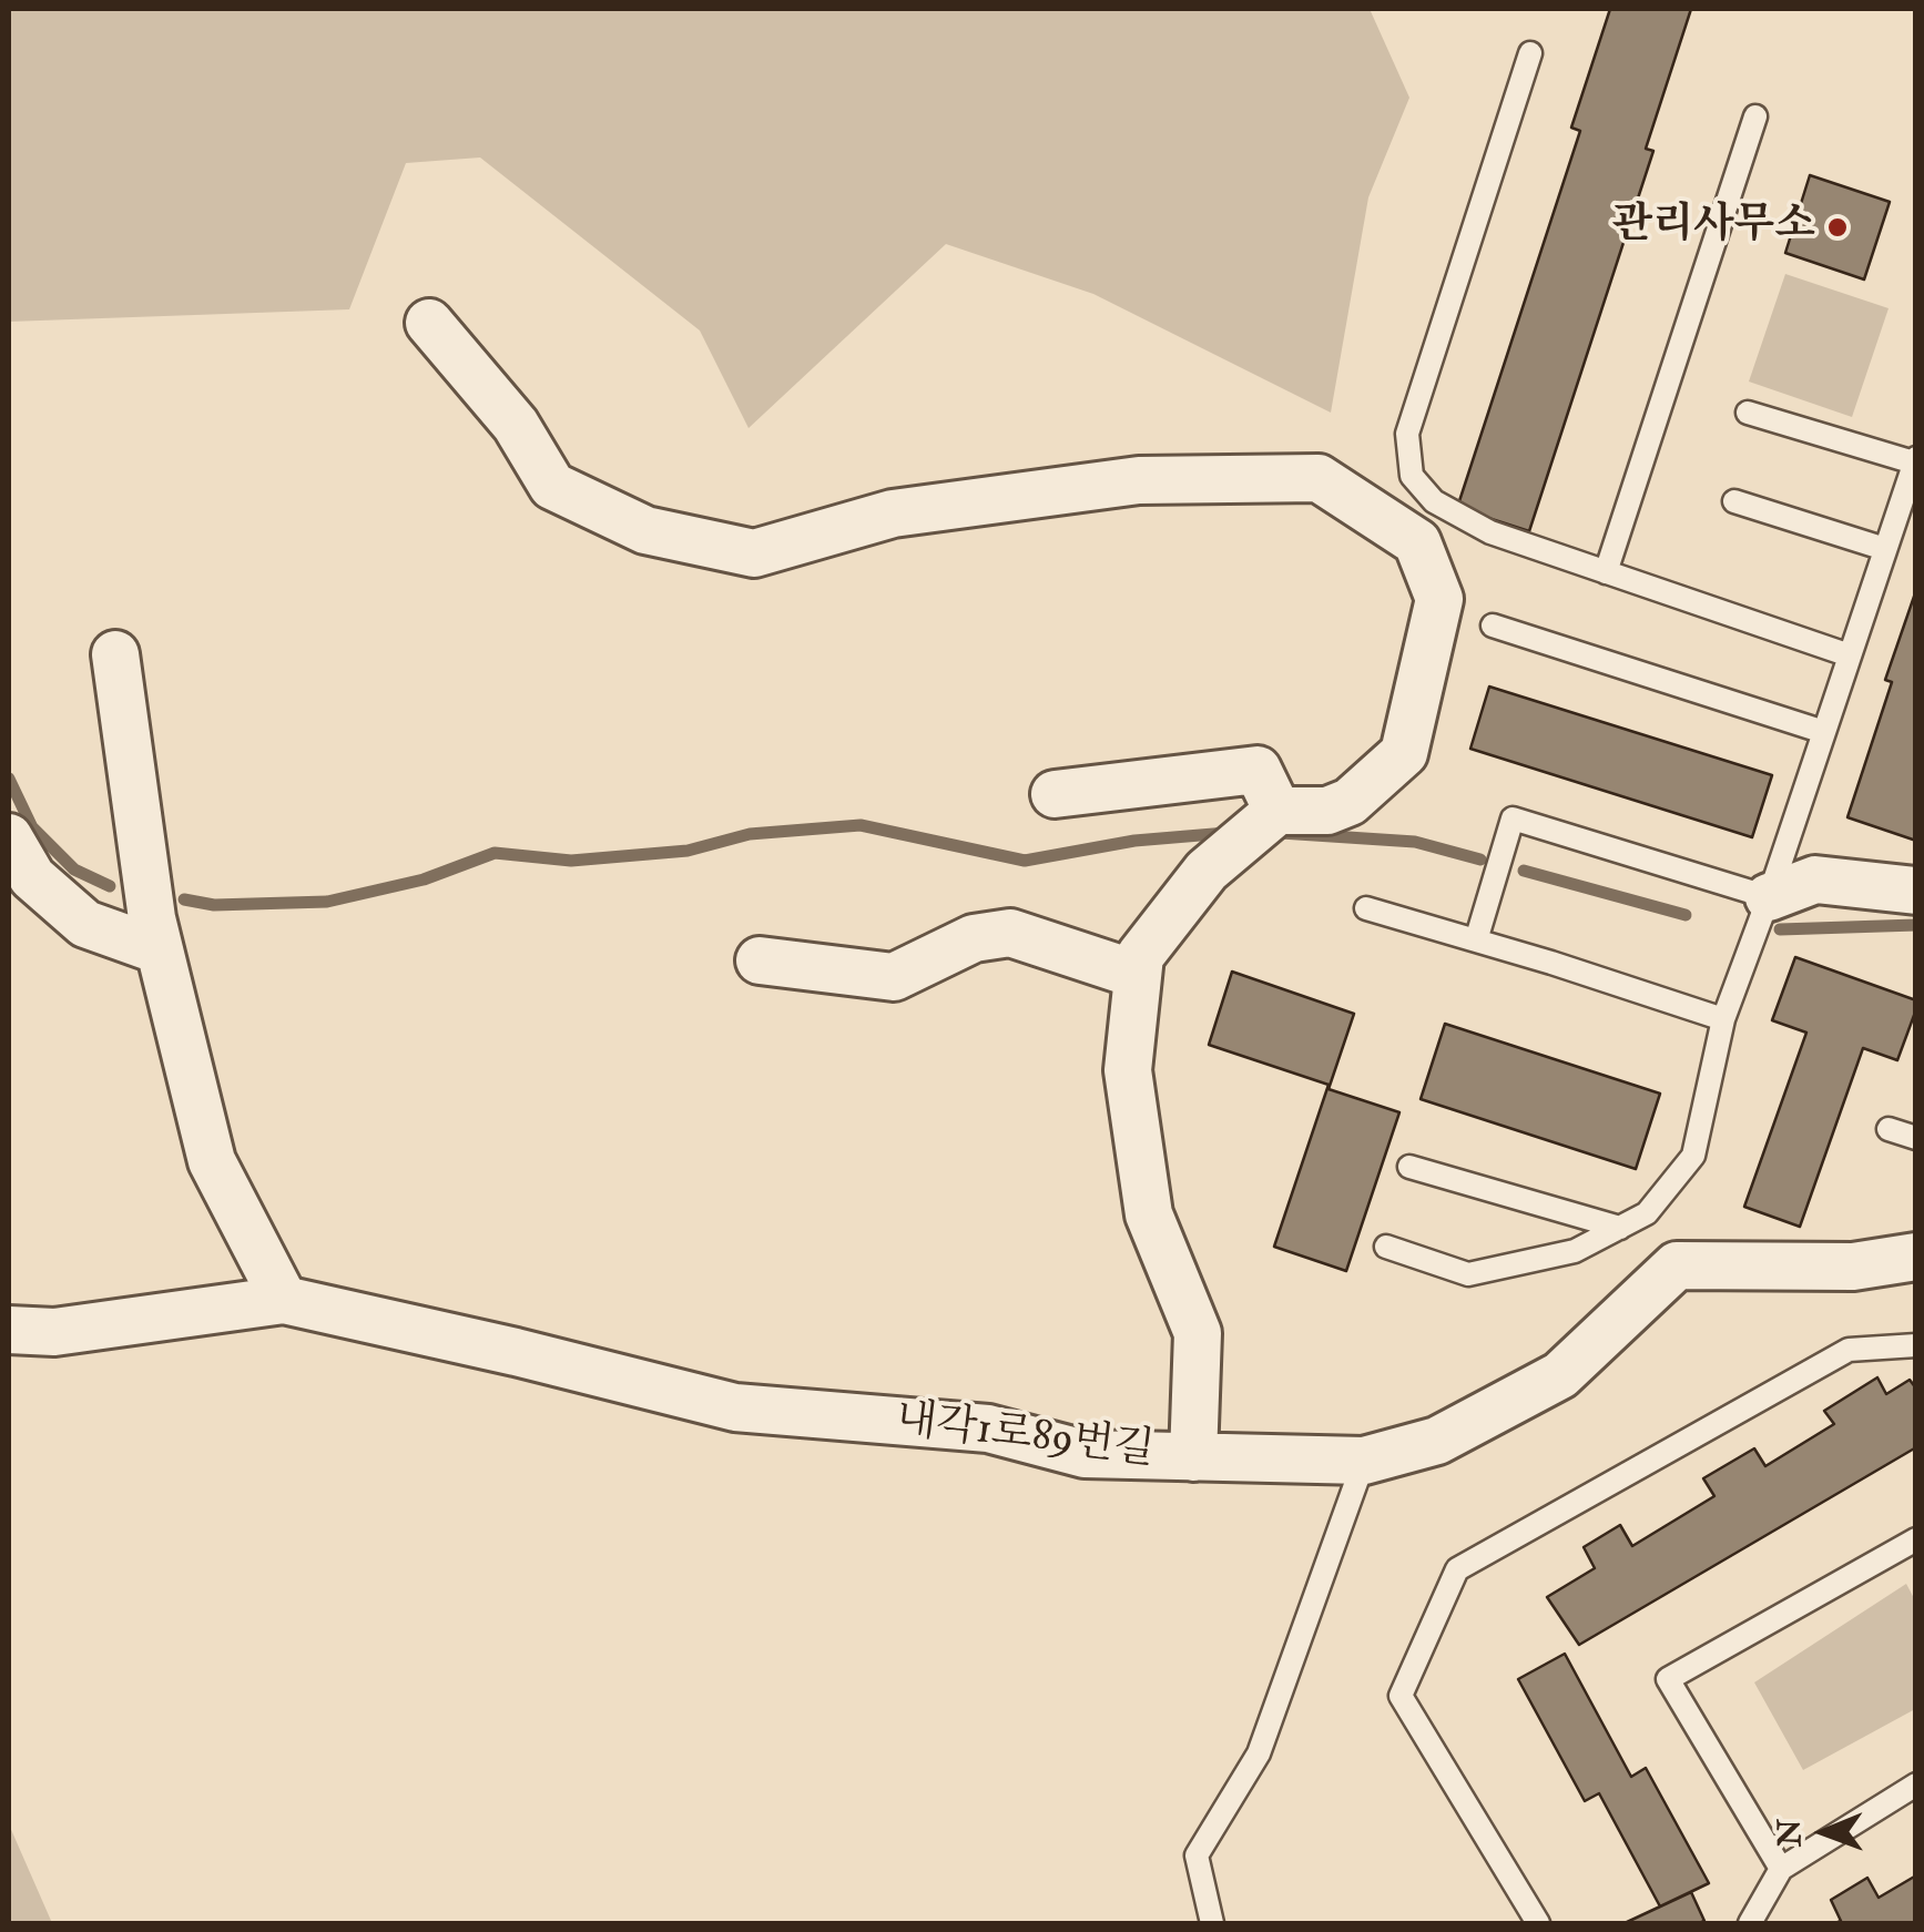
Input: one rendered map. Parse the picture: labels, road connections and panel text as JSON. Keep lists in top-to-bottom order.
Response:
{
  "streets": {
    "street": ["내각1로89번길"]
  },
  "places": ["관리사무소"],
  "north": "left"
}
